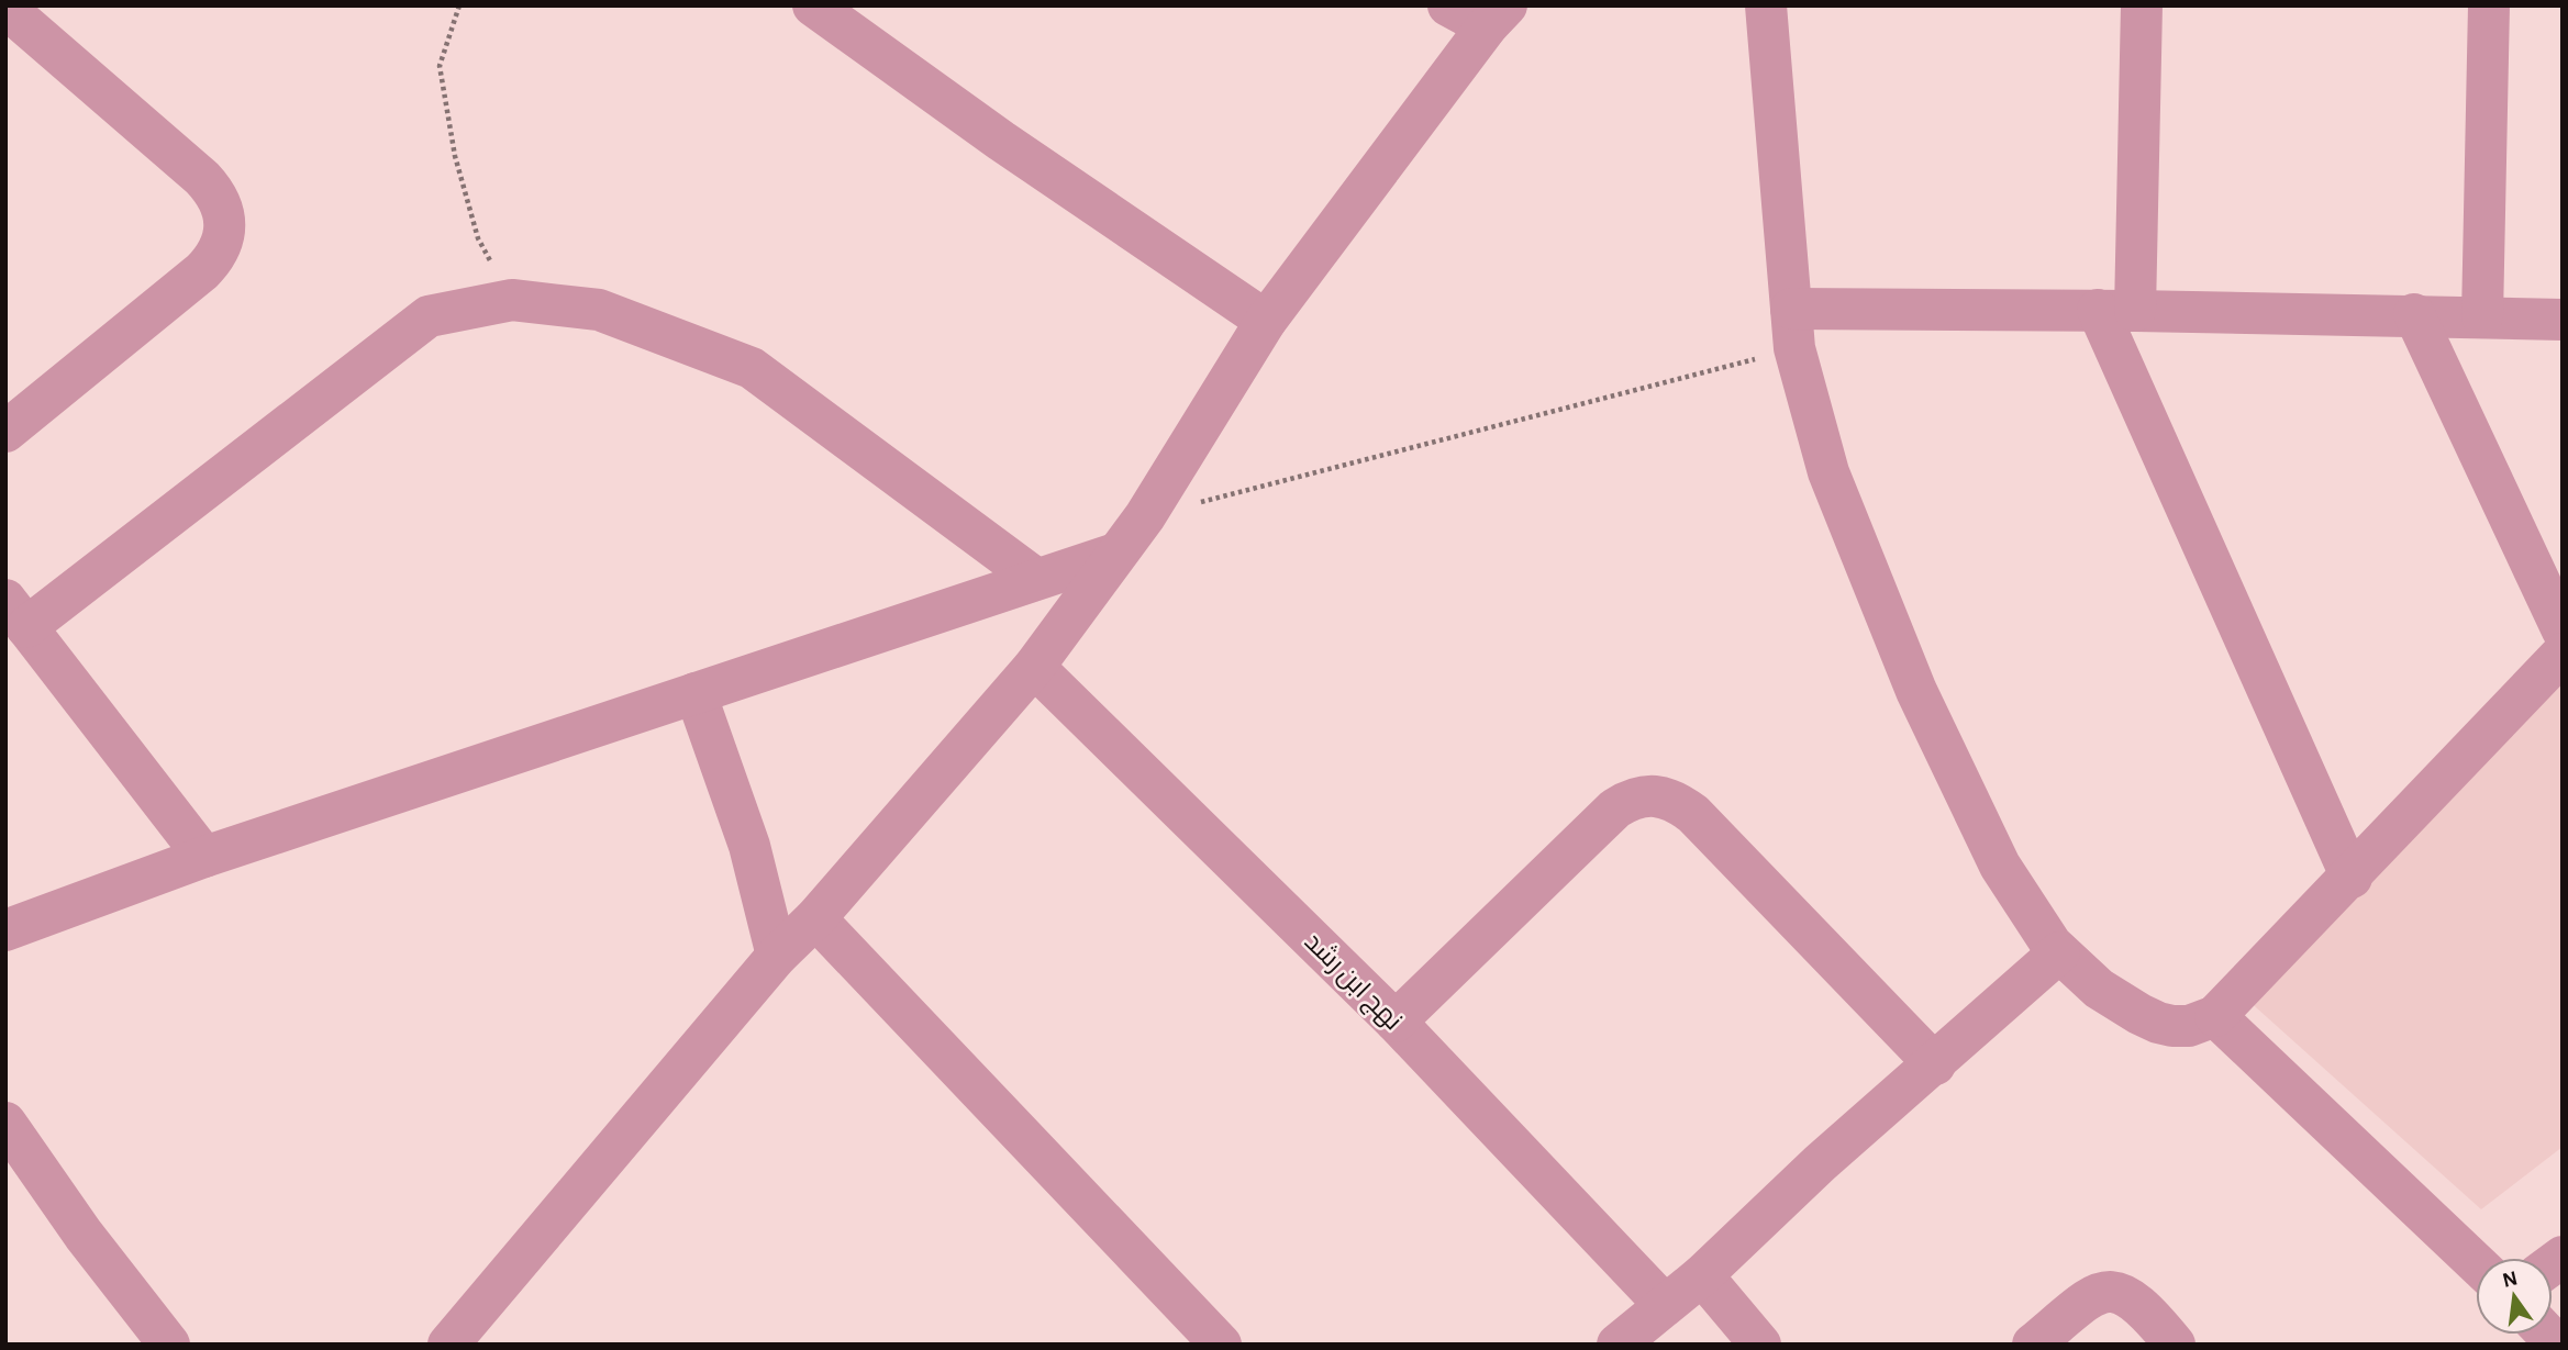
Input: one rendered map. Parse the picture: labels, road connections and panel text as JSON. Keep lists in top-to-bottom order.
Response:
{
  "streets": {
    "street": ["نهج ابن رشد"]
  },
  "north": "top"
}
